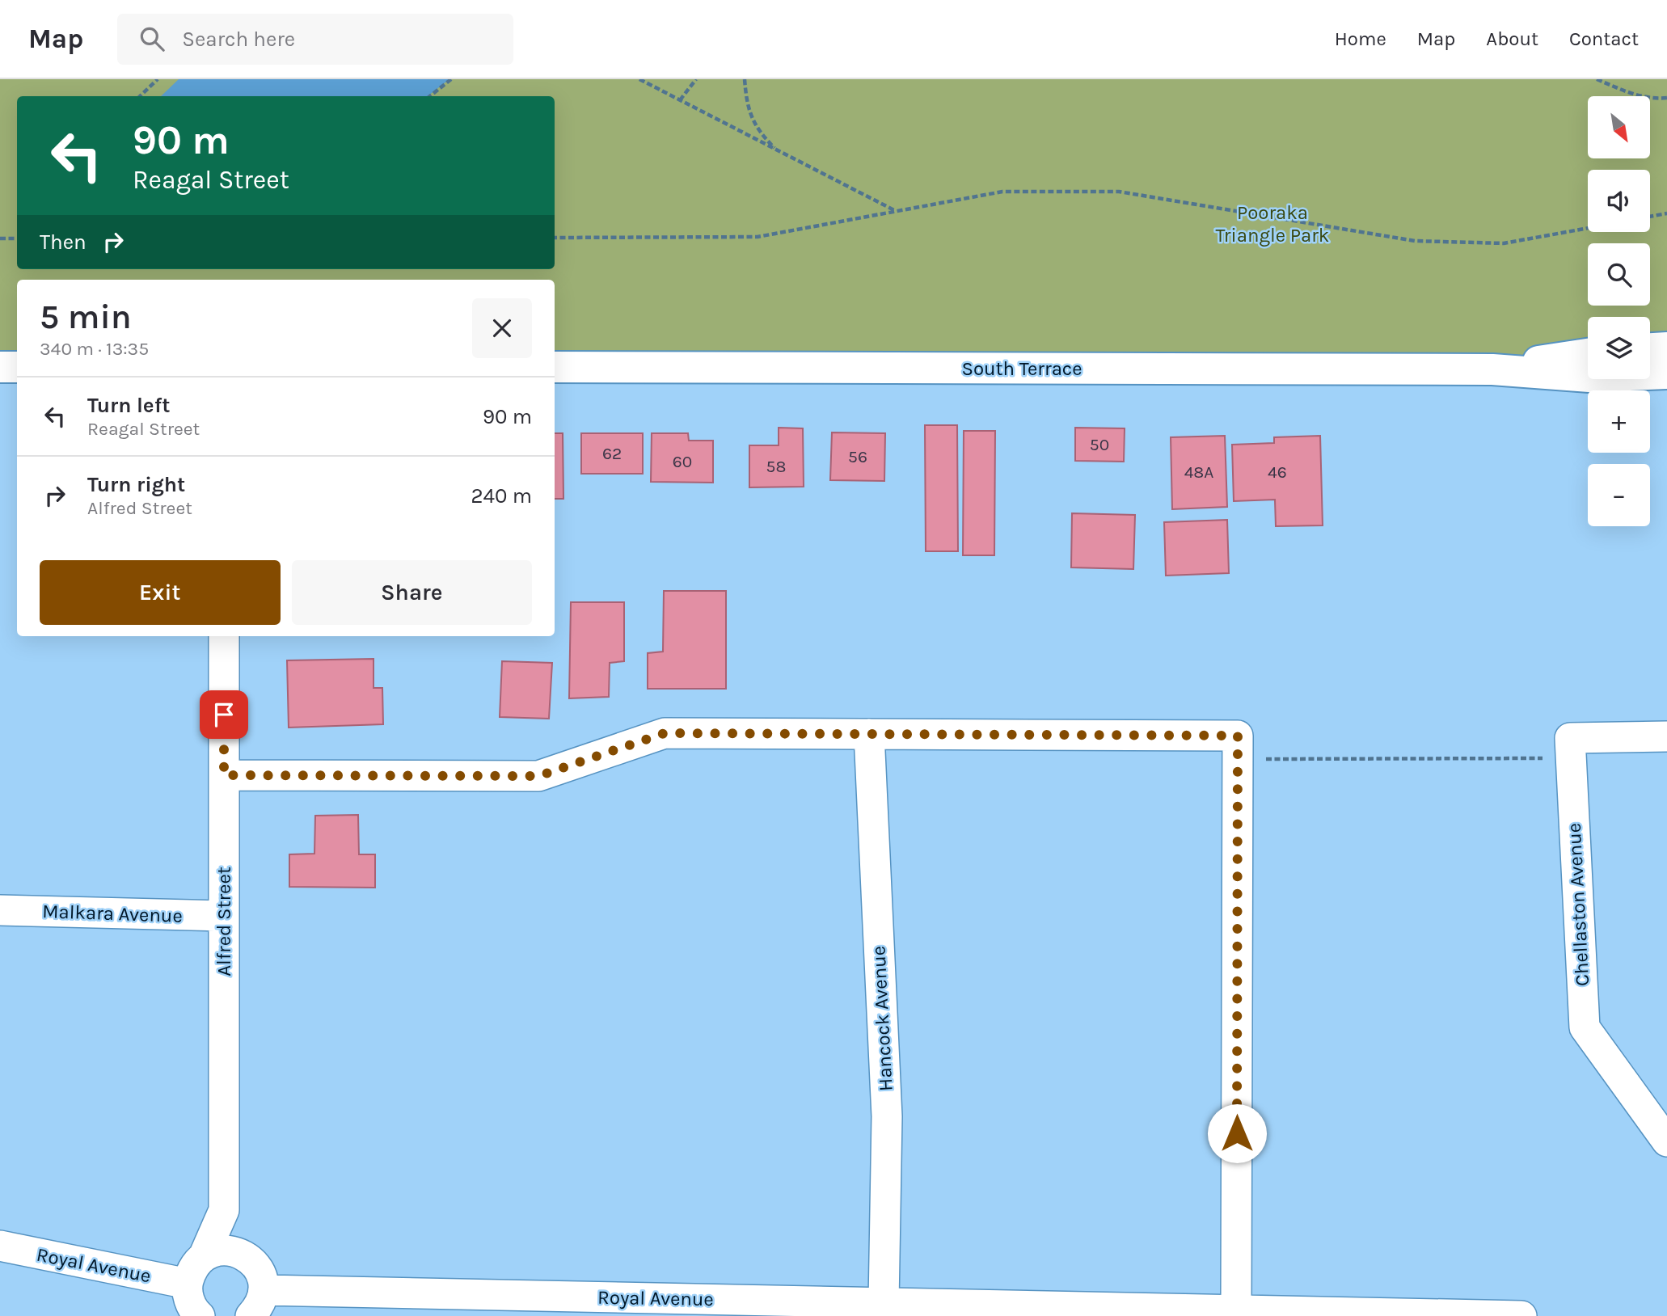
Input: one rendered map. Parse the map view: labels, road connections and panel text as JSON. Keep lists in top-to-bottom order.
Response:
{
  "streets": {
    "street": [
      "South Terrace",
      "Chellaston Avenue",
      "Malkara Avenue",
      "Alfred Street",
      "Hancock Avenue",
      "Royal Avenue"
    ]
  },
  "crossings": [
    ["Malkara Avenue", "Alfred Street"],
    ["Alfred Street", "Royal Avenue"],
    ["Hancock Avenue", "Royal Avenue"]
  ],
  "parks": ["Pooraka Triangle Park"],
  "house_numbers": [
    "50",
    "62",
    "56",
    "60",
    "58",
    "48A",
    "46"
  ],
  "north": "bottom right",
  "page": {
    "header": "Map",
    "search": "Search here",
    "nav": [
      "Home",
      "Map",
      "About",
      "Contact"
    ],
    "map_buttons": ["+", "−"],
    "turn": ["90 m", "Reagal Street"],
    "then": "Then",
    "heading": ["5 min", "340 m · 13:35"],
    "list": [
      {
        "name": "Turn left",
        "note": "Reagal Street",
        "value": "90 m"
      },
      {
        "name": "Turn right",
        "note": "Alfred Street",
        "value": "240 m"
      }
    ],
    "buttons": ["Exit", "Share"]
  }
}
